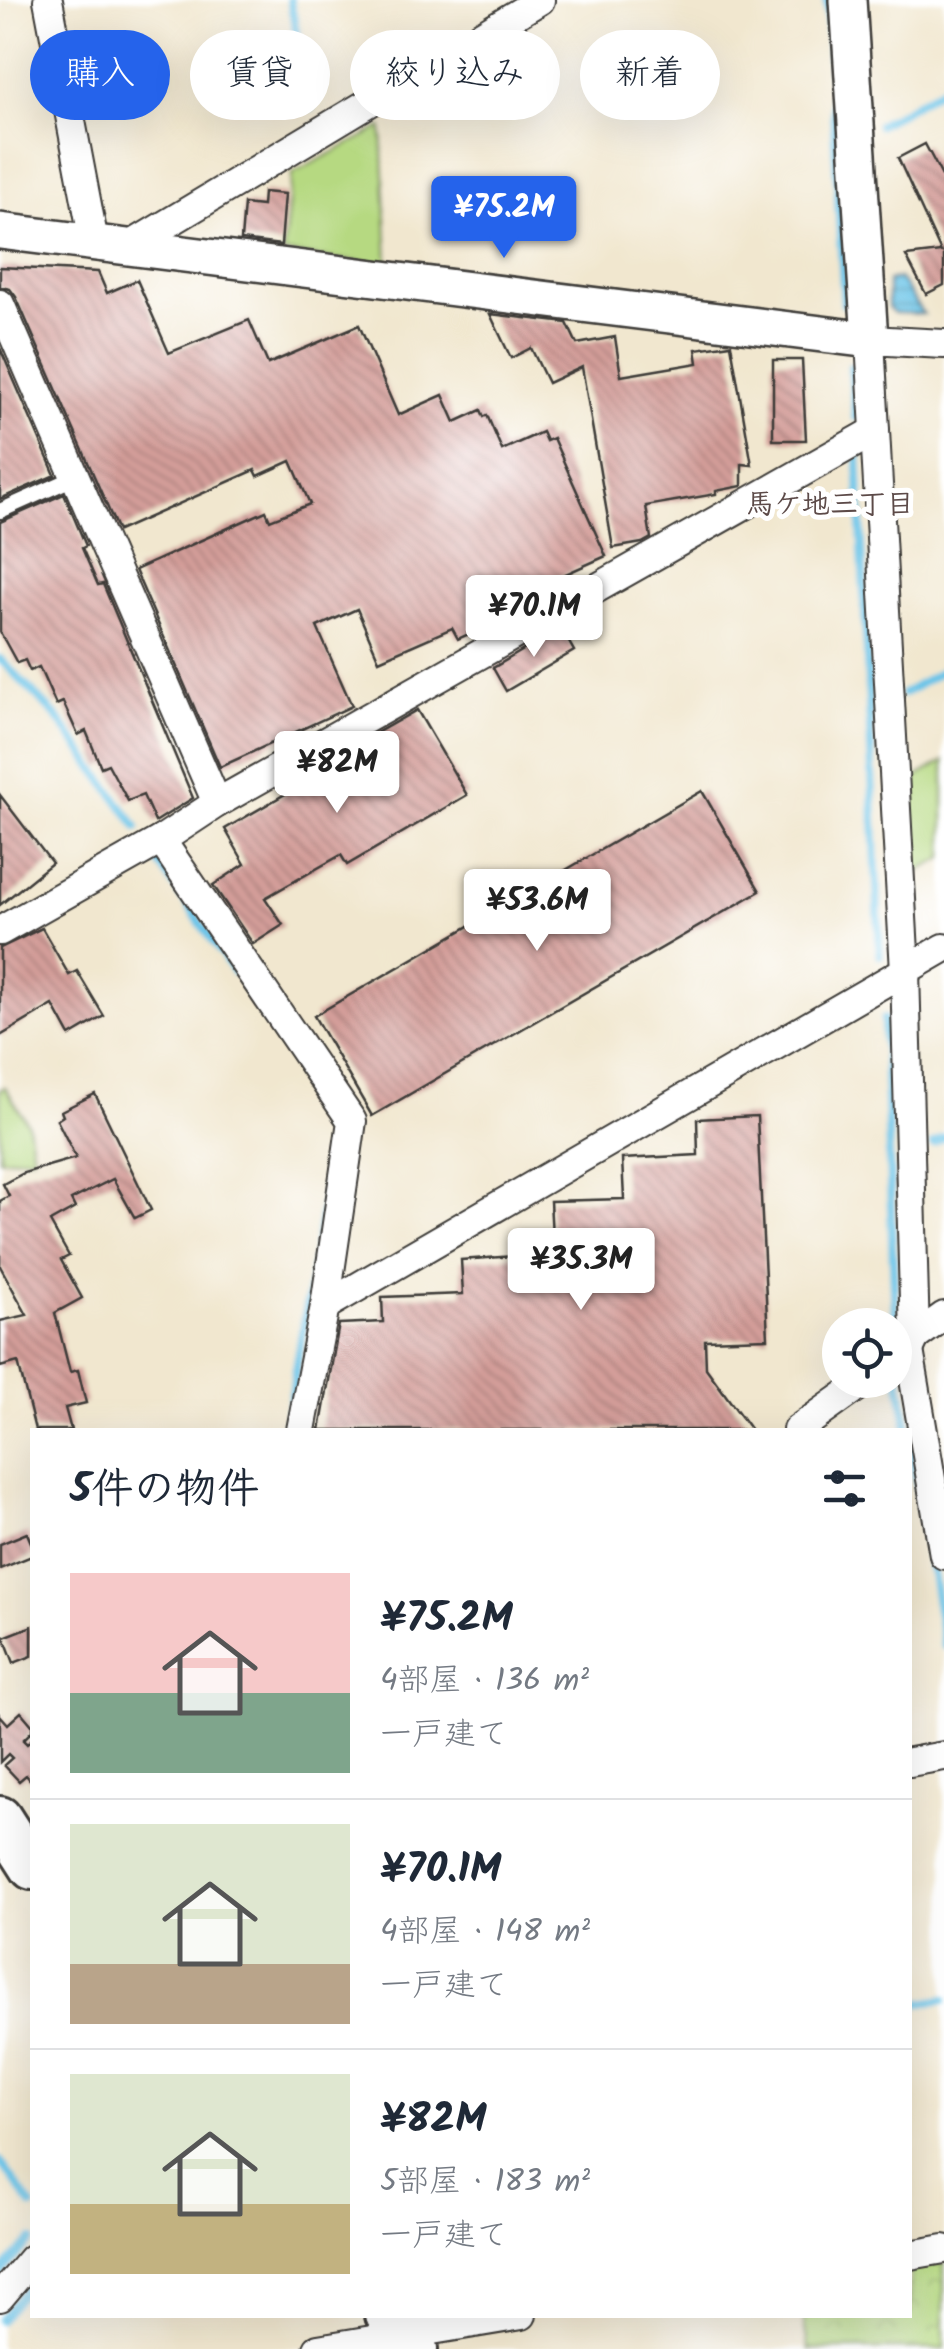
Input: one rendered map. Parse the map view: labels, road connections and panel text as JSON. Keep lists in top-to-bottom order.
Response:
{
  "districts": ["馬ケ地三丁目"],
  "page": {
    "chip": [
      "購入",
      "賃貸",
      "絞り込み",
      "新着"
    ],
    "price": [
      "¥75.2M",
      "¥70.1M",
      "¥82M",
      "¥53.6M",
      "¥35.3M"
    ],
    "heading": "5件の物件",
    "list": [
      {
        "name": "¥75.2M",
        "note": "4部屋 · 136 m² · 一戸建て"
      },
      {
        "name": "¥70.1M",
        "note": "4部屋 · 148 m² · 一戸建て"
      },
      {
        "name": "¥82M",
        "note": "5部屋 · 183 m² · 一戸建て"
      }
    ]
  }
}
